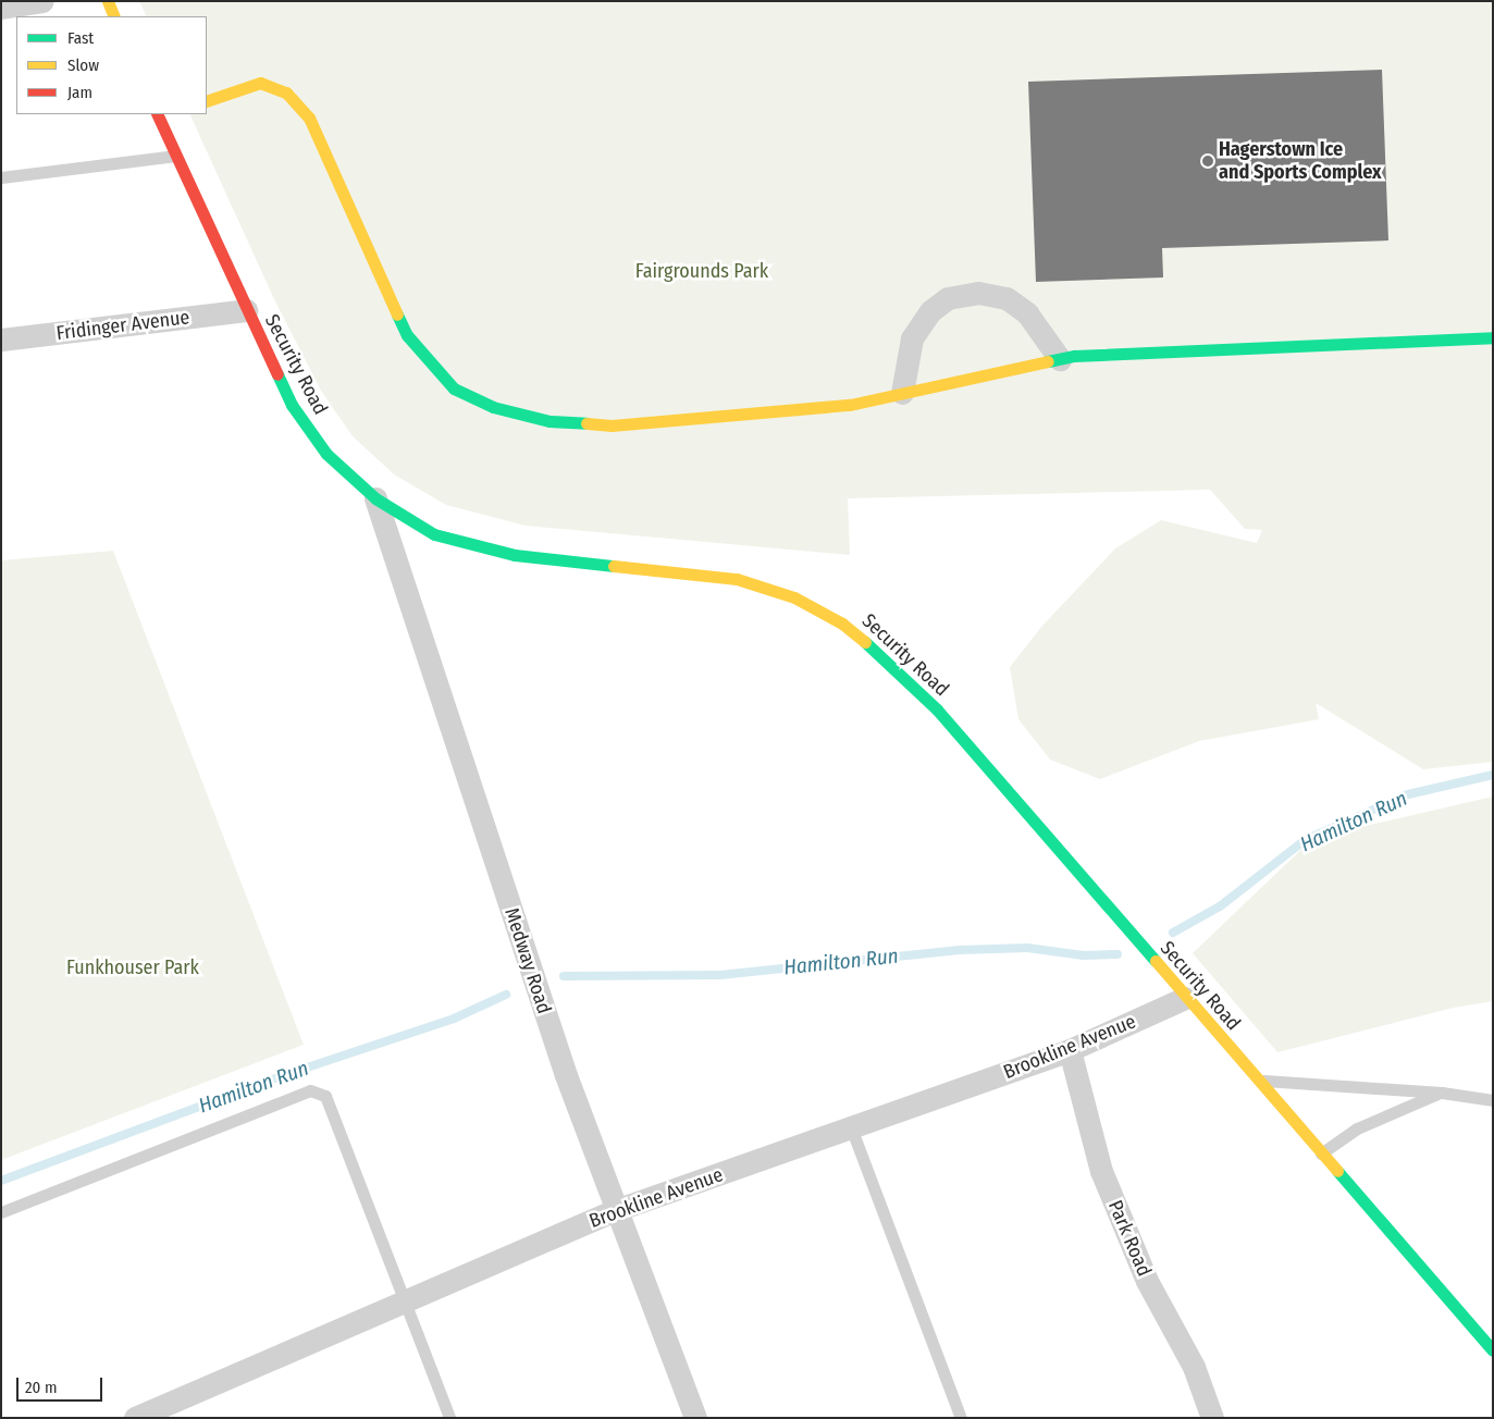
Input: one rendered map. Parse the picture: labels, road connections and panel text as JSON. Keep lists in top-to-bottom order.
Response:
{
  "streets": {
    "street": [
      "Fridinger Avenue",
      "Security Road",
      "Medway Road",
      "Brookline Avenue",
      "Park Road"
    ]
  },
  "crossings": [
    ["Fridinger Avenue", "Security Road"],
    ["Security Road", "Medway Road"],
    ["Security Road", "Brookline Avenue"],
    ["Medway Road", "Brookline Avenue"],
    ["Brookline Avenue", "Park Road"]
  ],
  "water": ["Hamilton Run"],
  "parks": ["Fairgrounds Park", "Funkhouser Park"],
  "places": ["Hagerstown Ice and Sports Complex"],
  "legend": ["Fast", "Slow", "Jam"],
  "scale_bar": "20 m"
}
